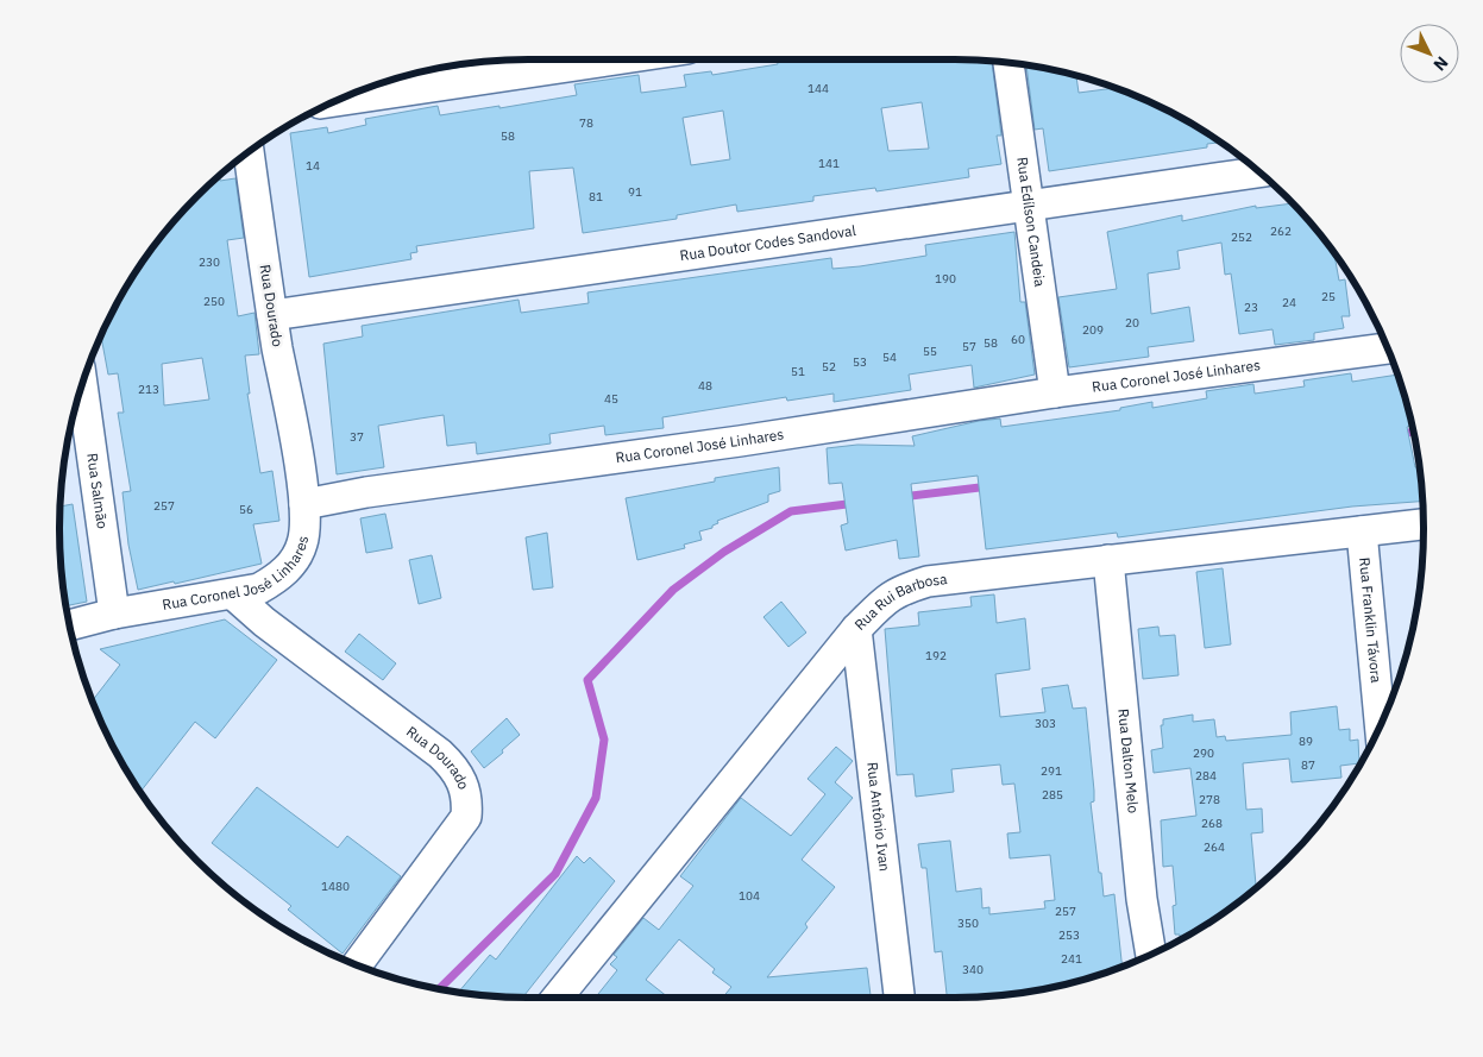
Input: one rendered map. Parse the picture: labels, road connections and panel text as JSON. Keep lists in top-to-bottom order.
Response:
{
  "streets": {
    "street": [
      "Rua Edílson Candeia",
      "Rua Doutor Codes Sandoval",
      "Rua Dourado",
      "Rua Coronel José Linhares",
      "Rua Salmão",
      "Rua Rui Barbosa",
      "Rua Franklin Távora",
      "Rua Dalton Melo",
      "Rua Antônio Ivan"
    ]
  },
  "crossings": [
    ["Rua Edílson Candeia", "Rua Doutor Codes Sandoval"],
    ["Rua Edílson Candeia", "Rua Coronel José Linhares"],
    ["Rua Doutor Codes Sandoval", "Rua Dourado"],
    ["Rua Dourado", "Rua Coronel José Linhares"],
    ["Rua Coronel José Linhares", "Rua Salmão"],
    ["Rua Rui Barbosa", "Rua Franklin Távora"],
    ["Rua Rui Barbosa", "Rua Dalton Melo"],
    ["Rua Rui Barbosa", "Rua Antônio Ivan"]
  ],
  "house_numbers": [
    "144",
    "78",
    "58",
    "141",
    "14",
    "91",
    "81",
    "262",
    "252",
    "230",
    "190",
    "25",
    "250",
    "24",
    "23",
    "20",
    "209",
    "60",
    "58",
    "57",
    "55",
    "54",
    "53",
    "52",
    "51",
    "48",
    "213",
    "45",
    "37",
    "257",
    "56",
    "192",
    "303",
    "89",
    "290",
    "87",
    "291",
    "284",
    "285",
    "278",
    "268",
    "264",
    "1480",
    "104",
    "257",
    "350",
    "253",
    "241",
    "340"
  ],
  "north": "bottom right"
}
